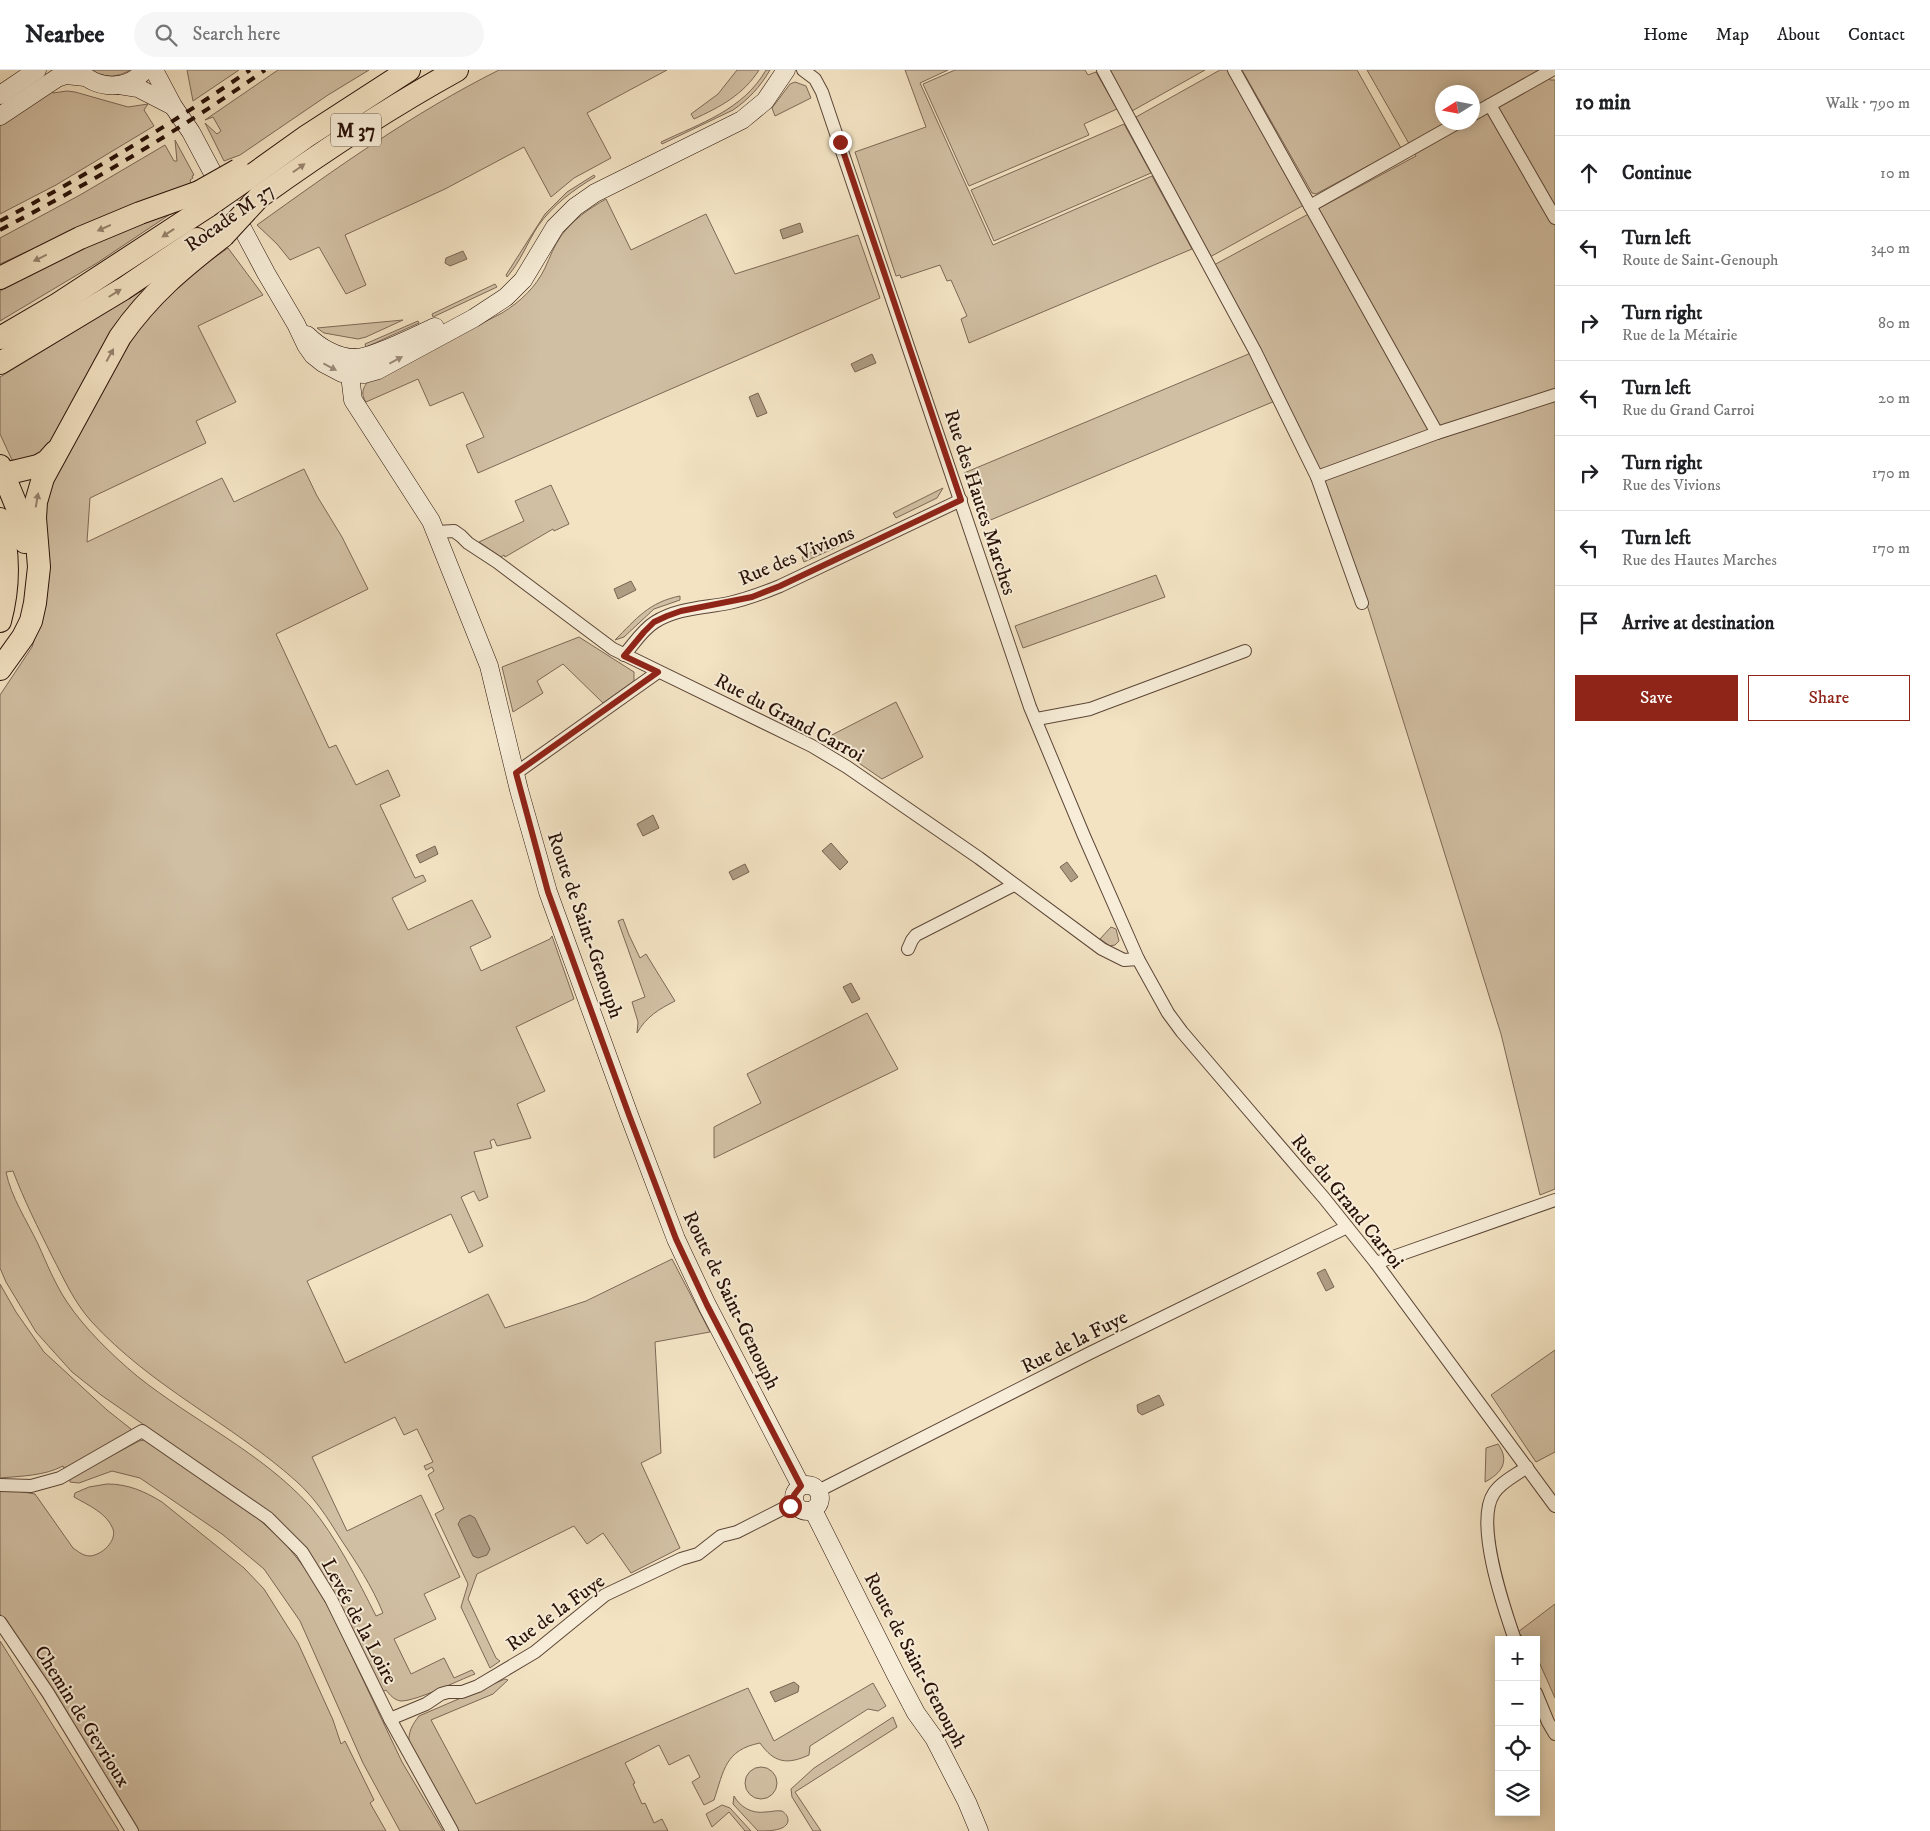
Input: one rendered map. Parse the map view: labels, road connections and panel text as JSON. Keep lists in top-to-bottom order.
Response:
{
  "streets": {
    "highway": ["M 37", "Rocade M 37"],
    "street": [
      "Rue des Hautes Marches",
      "Rue des Vivions",
      "Rue du Grand Carroi",
      "Route de Saint-Genouph",
      "Rue de la Fuye",
      "Levée de la Loire",
      "Chemin de Gevrioux"
    ]
  },
  "crossings": [
    ["Rue des Hautes Marches", "Rue des Vivions"],
    ["Rue des Hautes Marches", "Rue du Grand Carroi"],
    ["Rue des Vivions", "Rue du Grand Carroi"],
    ["Rue du Grand Carroi", "Route de Saint-Genouph"],
    ["Rue du Grand Carroi", "Rue de la Fuye"],
    ["Route de Saint-Genouph", "Rue de la Fuye"],
    ["Rue de la Fuye", "Levée de la Loire"]
  ],
  "north": "left",
  "page": {
    "header": "Nearbee",
    "search": "Search here",
    "nav": [
      "Home",
      "Map",
      "About",
      "Contact"
    ],
    "heading": ["10 min", "Walk · 790 m"],
    "list": [
      ["Continue", "10 m"],
      ["Turn left", "Route de Saint-Genouph", "340 m"],
      ["Turn right", "Rue de la Métairie", "80 m"],
      ["Turn left", "Rue du Grand Carroi", "20 m"],
      ["Turn right", "Rue des Vivions", "170 m"],
      ["Turn left", "Rue des Hautes Marches", "170 m"],
      "Arrive at destination"
    ],
    "buttons": ["Save", "Share"],
    "map_buttons": ["+", "−"]
  }
}
